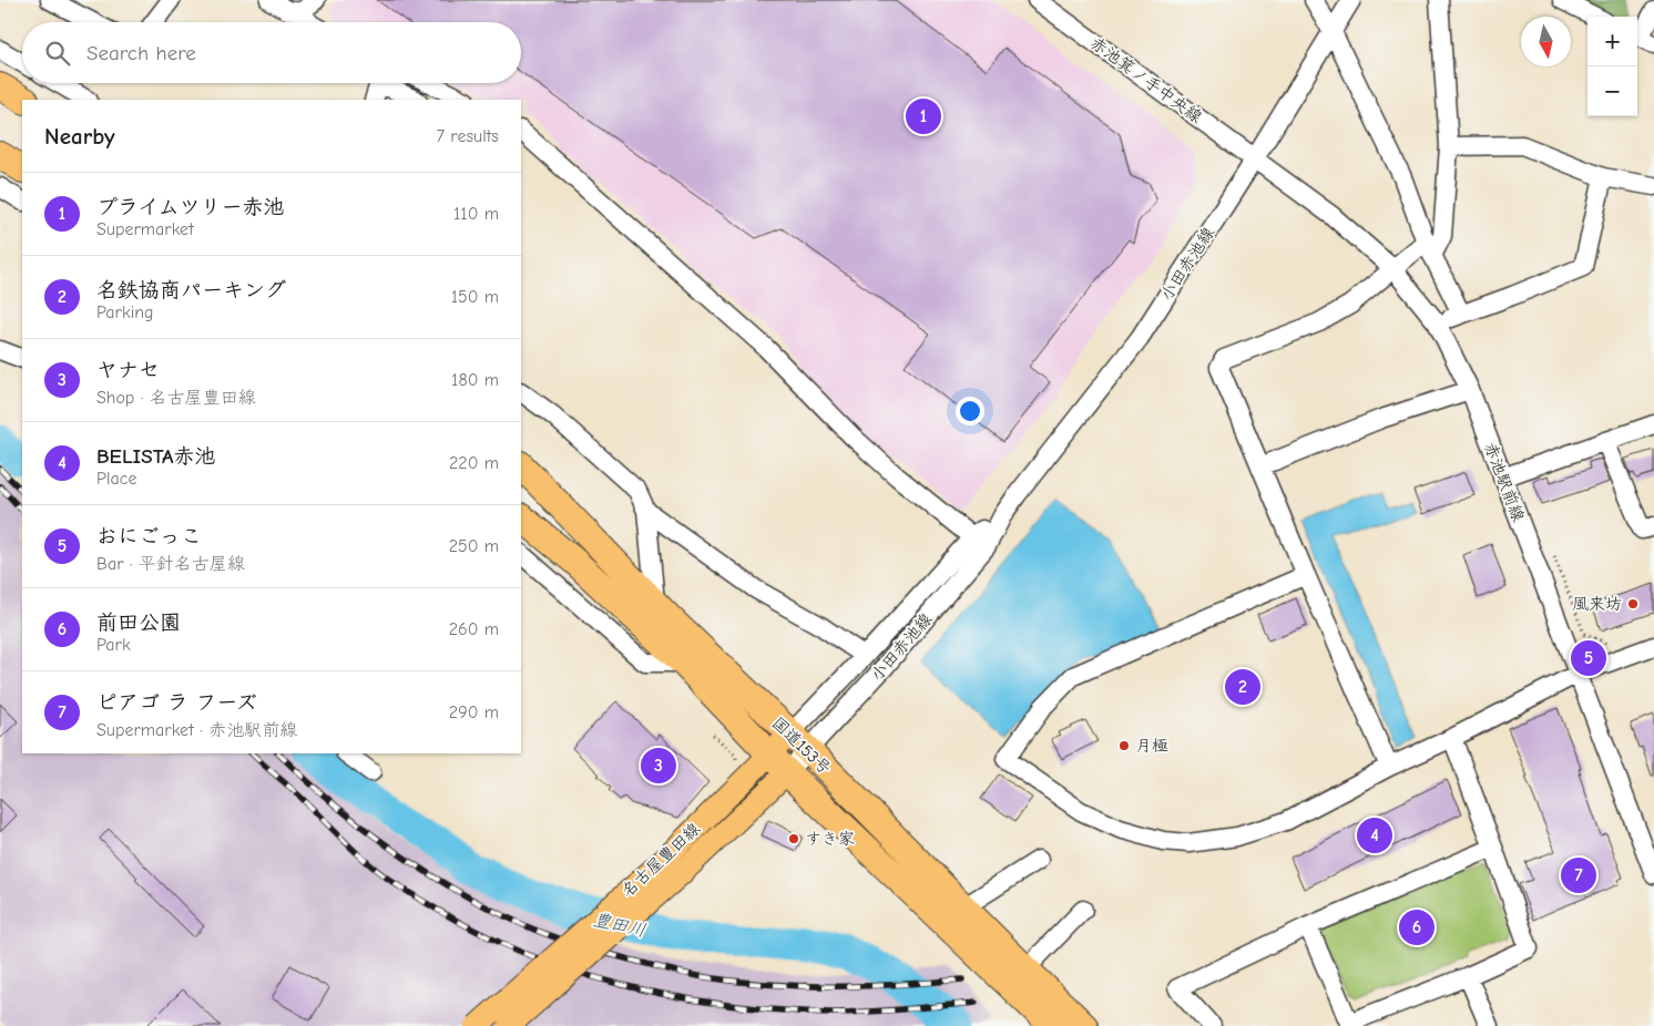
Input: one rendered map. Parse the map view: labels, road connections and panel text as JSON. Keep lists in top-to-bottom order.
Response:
{
  "streets": {
    "highway": ["国道153号"],
    "main road": ["名古屋豊田線"],
    "street": ["赤池箕ノ手中央線", "小田赤池線", "赤池駅前線"]
  },
  "crossings": [
    ["赤池箕ノ手中央線", "小田赤池線"],
    ["赤池箕ノ手中央線", "赤池駅前線"],
    ["小田赤池線", "赤池駅前線"],
    ["小田赤池線", "国道153号"],
    ["小田赤池線", "名古屋豊田線"],
    ["国道153号", "名古屋豊田線"]
  ],
  "water": ["豊田川"],
  "places": ["風来坊", "月極", "すき家"],
  "north": "bottom",
  "page": {
    "map_buttons": ["+", "−"],
    "search": "Search here",
    "pins": [
      "1",
      "5",
      "2",
      "3",
      "4",
      "7",
      "6"
    ],
    "heading": ["Nearby", "7 results"],
    "list": [
      {
        "mark": "1",
        "name": "プライムツリー赤池",
        "note": "Supermarket",
        "value": "110 m"
      },
      {
        "mark": "2",
        "name": "名鉄協商パーキング",
        "note": "Parking",
        "value": "150 m"
      },
      {
        "mark": "3",
        "name": "ヤナセ",
        "note": "Shop · 名古屋豊田線",
        "value": "180 m"
      },
      {
        "mark": "4",
        "name": "BELISTA赤池",
        "note": "Place",
        "value": "220 m"
      },
      {
        "mark": "5",
        "name": "おにごっこ",
        "note": "Bar · 平針名古屋線",
        "value": "250 m"
      },
      {
        "mark": "6",
        "name": "前田公園",
        "note": "Park",
        "value": "260 m"
      },
      {
        "mark": "7",
        "name": "ピアゴ ラ フーズ",
        "note": "Supermarket · 赤池駅前線",
        "value": "290 m"
      }
    ]
  }
}
